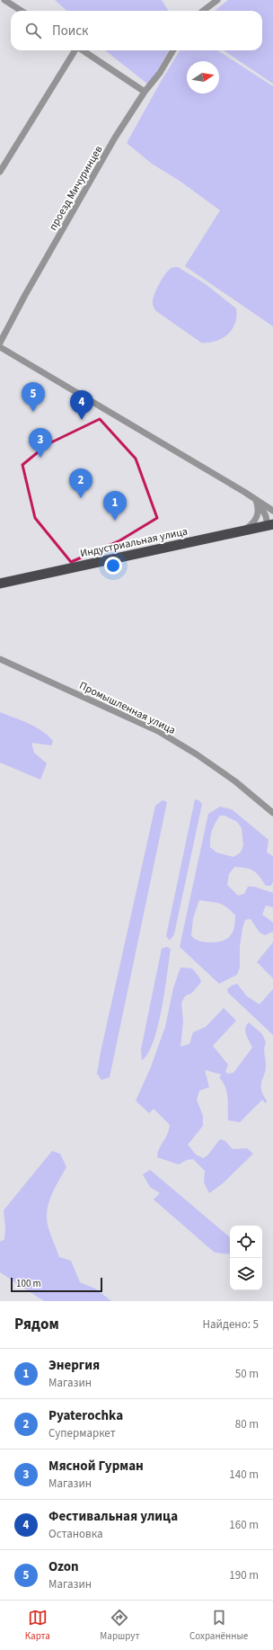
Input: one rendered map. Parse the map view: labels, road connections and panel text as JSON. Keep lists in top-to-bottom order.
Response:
{
  "streets": {
    "highway": ["Индустриальная улица"],
    "street": ["проезд Мичуринцев", "Промышленная улица"]
  },
  "scale_bar": "100 m",
  "north": "right",
  "page": {
    "search": "Поиск",
    "pins": [
      "5",
      "4",
      "3",
      "2",
      "1"
    ],
    "scale": "100 m",
    "heading": ["Рядом", "Найдено: 5"],
    "list": [
      {
        "mark": "1",
        "name": "Энергия",
        "note": "Магазин",
        "value": "50 m"
      },
      {
        "mark": "2",
        "name": "Pyaterochka",
        "note": "Супермаркет",
        "value": "80 m"
      },
      {
        "mark": "3",
        "name": "Мясной Гурман",
        "note": "Магазин",
        "value": "140 m"
      },
      {
        "mark": "4",
        "name": "Фестивальная улица",
        "note": "Остановка",
        "value": "160 m"
      },
      {
        "mark": "5",
        "name": "Ozon",
        "note": "Магазин",
        "value": "190 m"
      }
    ],
    "nav": ["Карта", "Маршрут", "Сохранённые"]
  }
}
